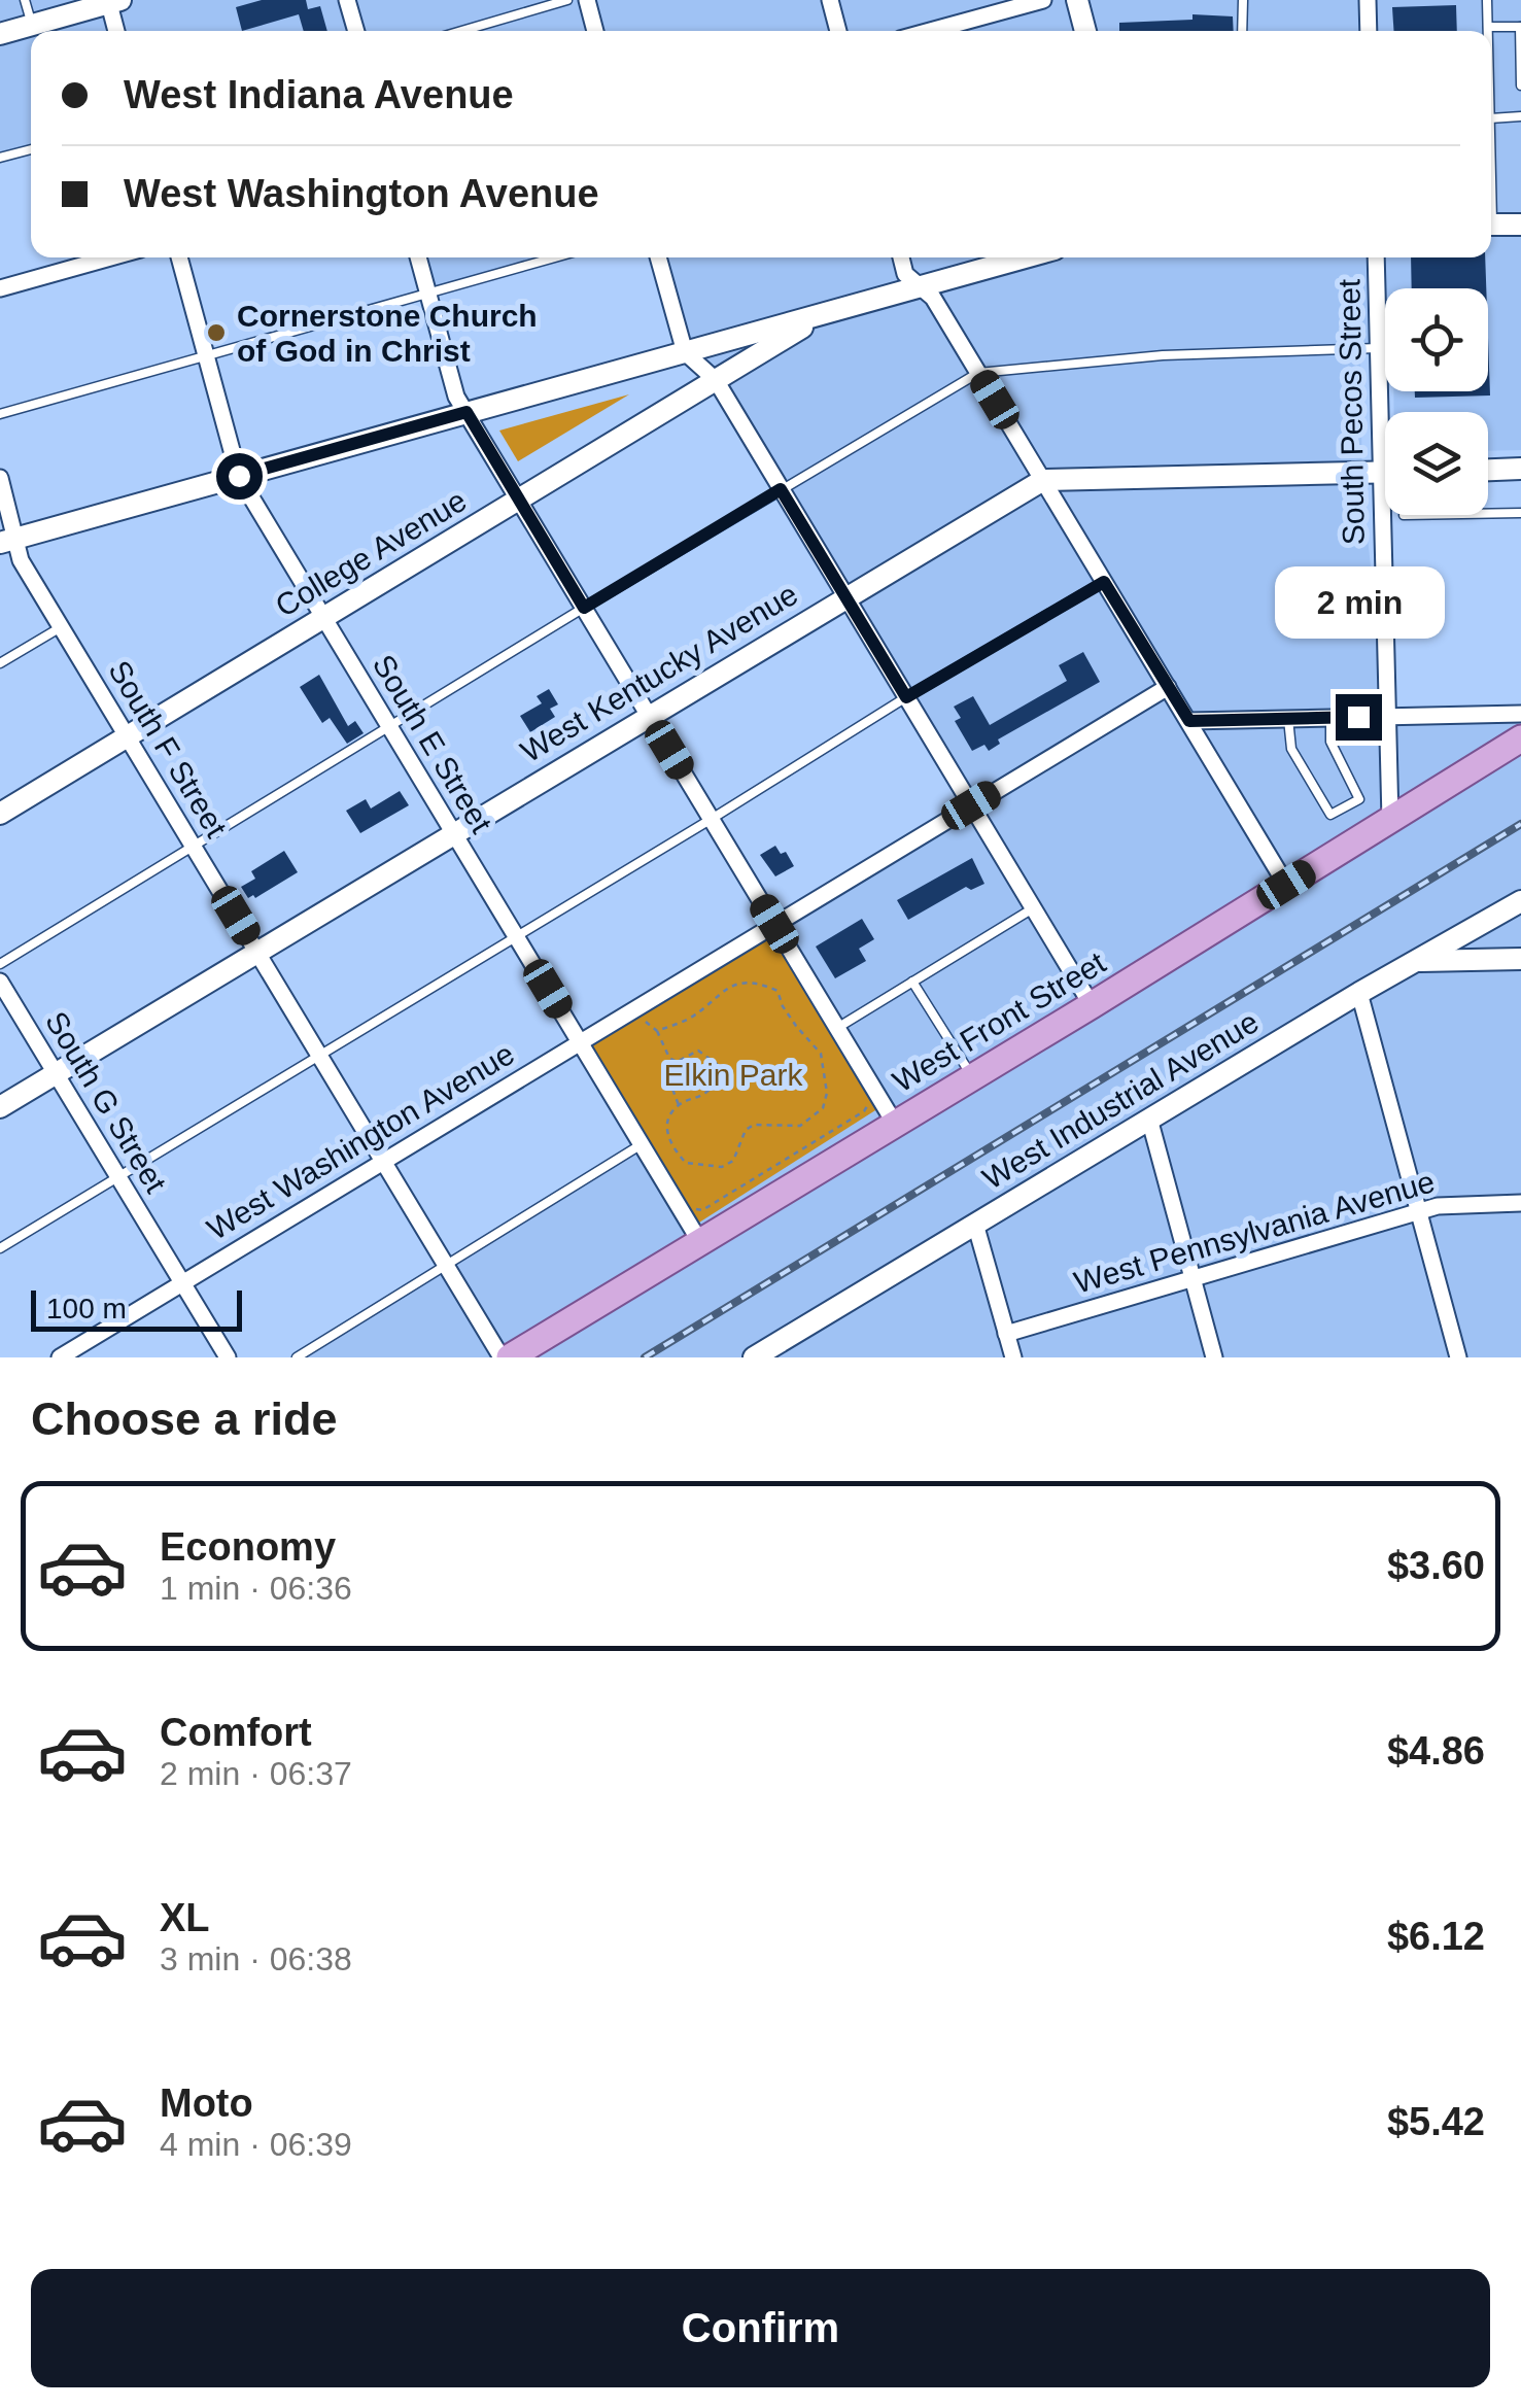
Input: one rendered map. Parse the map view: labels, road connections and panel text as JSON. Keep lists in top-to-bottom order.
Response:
{
  "streets": {
    "main road": ["West Front Street"],
    "street": [
      "South Pecos Street",
      "College Avenue",
      "West Kentucky Avenue",
      "South E Street",
      "South F Street",
      "West Industrial Avenue",
      "South G Street",
      "West Washington Avenue",
      "West Pennsylvania Avenue"
    ]
  },
  "crossings": [
    ["South Pecos Street", "West Kentucky Avenue"],
    ["South Pecos Street", "West Front Street"],
    ["College Avenue", "South E Street"],
    ["College Avenue", "South F Street"],
    ["West Kentucky Avenue", "South E Street"],
    ["West Kentucky Avenue", "South F Street"],
    ["West Kentucky Avenue", "South G Street"],
    ["South E Street", "West Front Street"],
    ["South E Street", "West Washington Avenue"],
    ["South F Street", "West Washington Avenue"],
    ["South G Street", "West Washington Avenue"]
  ],
  "parks": ["Elkin Park"],
  "places": ["Cornerstone Church of God in Christ"],
  "scale_bar": "100 m",
  "page": {
    "banner": ["West Indiana Avenue", "West Washington Avenue"],
    "bubble": "2 min",
    "scale": "100 m",
    "heading": "Choose a ride",
    "list": [
      {
        "name": "Economy",
        "note": "1 min · 06:36",
        "value": "$3.60"
      },
      {
        "name": "Comfort",
        "note": "2 min · 06:37",
        "value": "$4.86"
      },
      {
        "name": "XL",
        "note": "3 min · 06:38",
        "value": "$6.12"
      },
      {
        "name": "Moto",
        "note": "4 min · 06:39",
        "value": "$5.42"
      }
    ],
    "buttons": "Confirm"
  }
}
